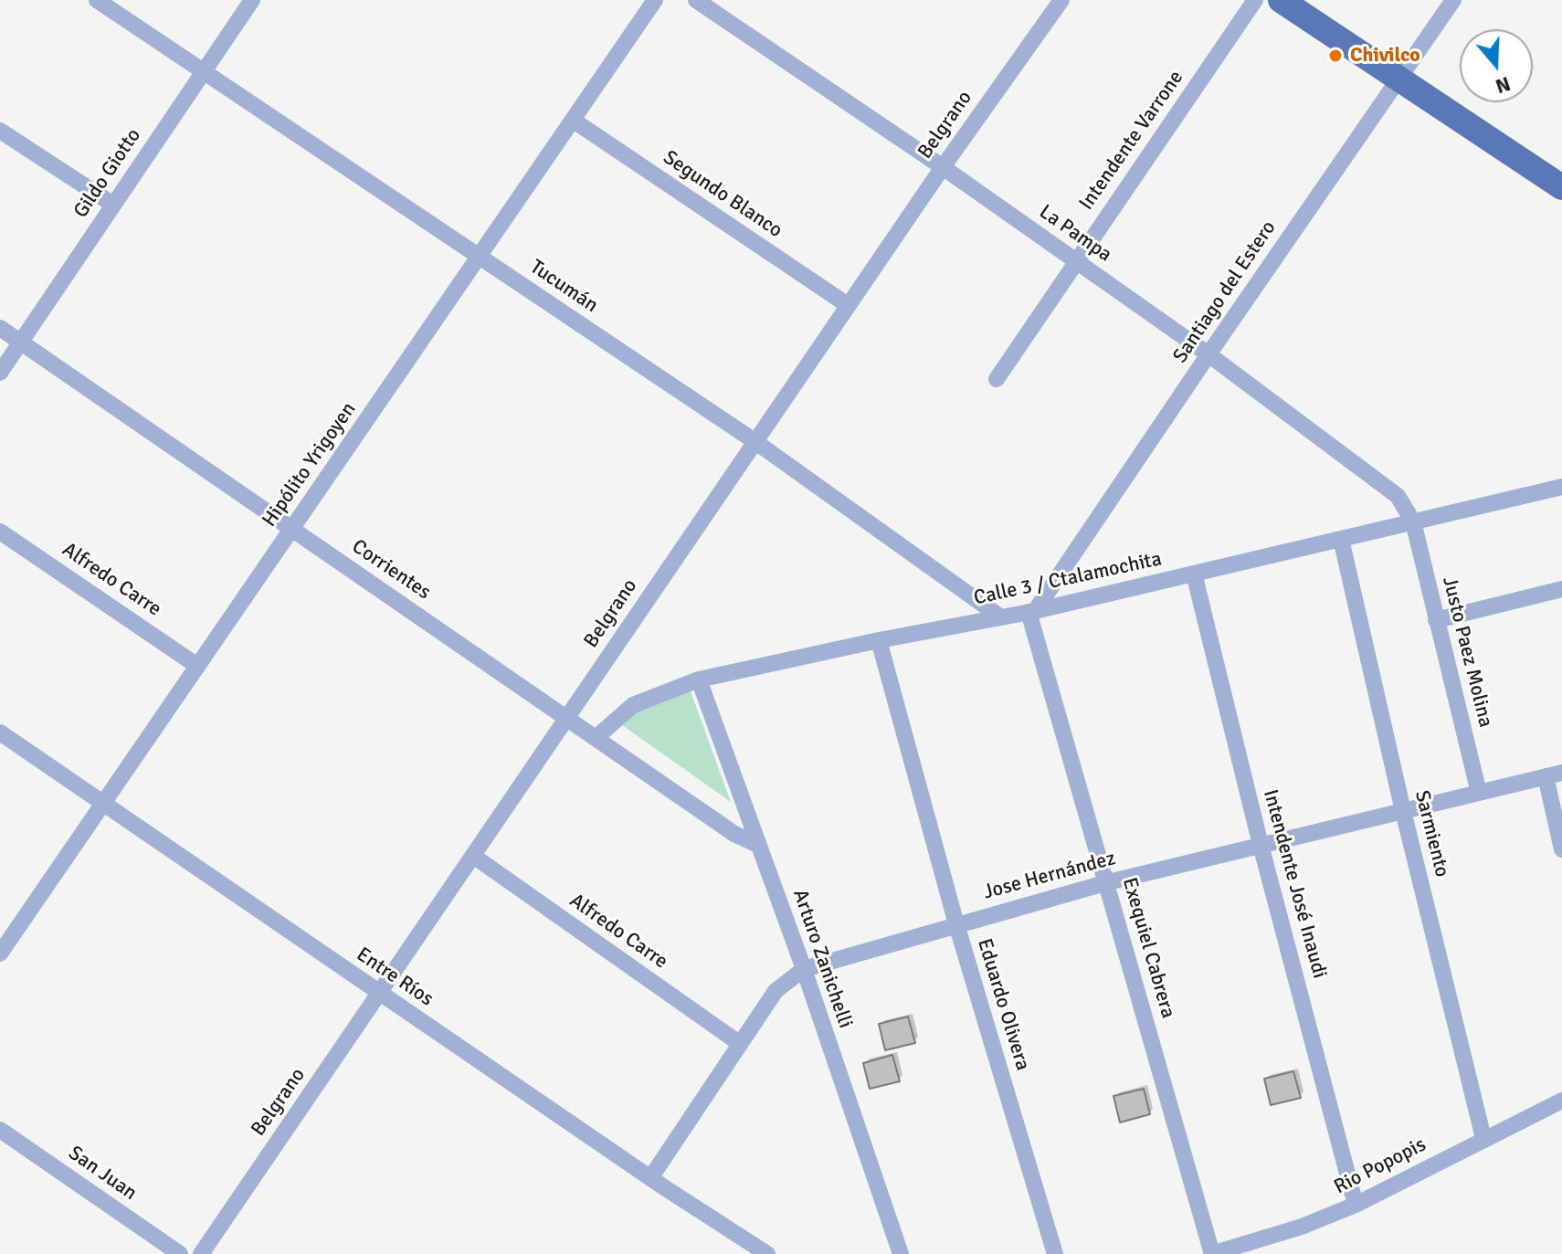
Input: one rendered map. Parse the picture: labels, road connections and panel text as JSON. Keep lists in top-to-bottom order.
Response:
{
  "streets": {
    "street": [
      "Belgrano",
      "Intendente Varrone",
      "Gildo Giotto",
      "Segundo Blanco",
      "La Pampa",
      "Tucumán",
      "Santiago del Estero",
      "Hipólito Yrigoyen",
      "Corrientes",
      "Calle 3 / Ctalamochita",
      "Alfredo Carre",
      "Justo Paez Molina",
      "Sarmiento",
      "Jose Hernández",
      "Intendente José Inaudi",
      "Exequiel Cabrera",
      "Arturo Zanichelli",
      "Entre Ríos",
      "Eduardo Olivera",
      "Rio Popopis",
      "San Juan"
    ]
  },
  "crossings": [
    ["Belgrano", "Segundo Blanco"],
    ["Belgrano", "La Pampa"],
    ["Belgrano", "Tucumán"],
    ["Belgrano", "Corrientes"],
    ["Belgrano", "Alfredo Carre"],
    ["Belgrano", "Entre Ríos"],
    ["Intendente Varrone", "La Pampa"],
    ["Gildo Giotto", "Tucumán"],
    ["Gildo Giotto", "Corrientes"],
    ["Segundo Blanco", "Hipólito Yrigoyen"],
    ["La Pampa", "Santiago del Estero"],
    ["La Pampa", "Calle 3 / Ctalamochita"],
    ["La Pampa", "Justo Paez Molina"],
    ["Tucumán", "Hipólito Yrigoyen"],
    ["Tucumán", "Calle 3 / Ctalamochita"],
    ["Santiago del Estero", "Calle 3 / Ctalamochita"],
    ["Santiago del Estero", "Exequiel Cabrera"],
    ["Hipólito Yrigoyen", "Corrientes"],
    ["Hipólito Yrigoyen", "Alfredo Carre"],
    ["Hipólito Yrigoyen", "Entre Ríos"],
    ["Corrientes", "Calle 3 / Ctalamochita"],
    ["Corrientes", "Arturo Zanichelli"],
    ["Calle 3 / Ctalamochita", "Justo Paez Molina"],
    ["Calle 3 / Ctalamochita", "Sarmiento"],
    ["Calle 3 / Ctalamochita", "Intendente José Inaudi"],
    ["Calle 3 / Ctalamochita", "Exequiel Cabrera"],
    ["Calle 3 / Ctalamochita", "Arturo Zanichelli"],
    ["Calle 3 / Ctalamochita", "Eduardo Olivera"],
    ["Alfredo Carre", "Jose Hernández"],
    ["Justo Paez Molina", "Jose Hernández"],
    ["Sarmiento", "Jose Hernández"],
    ["Sarmiento", "Rio Popopis"],
    ["Jose Hernández", "Intendente José Inaudi"],
    ["Jose Hernández", "Exequiel Cabrera"],
    ["Jose Hernández", "Arturo Zanichelli"],
    ["Jose Hernández", "Entre Ríos"],
    ["Jose Hernández", "Eduardo Olivera"],
    ["Intendente José Inaudi", "Rio Popopis"],
    ["Exequiel Cabrera", "Rio Popopis"]
  ],
  "places": ["Chivilco"],
  "north": "bottom"
}
